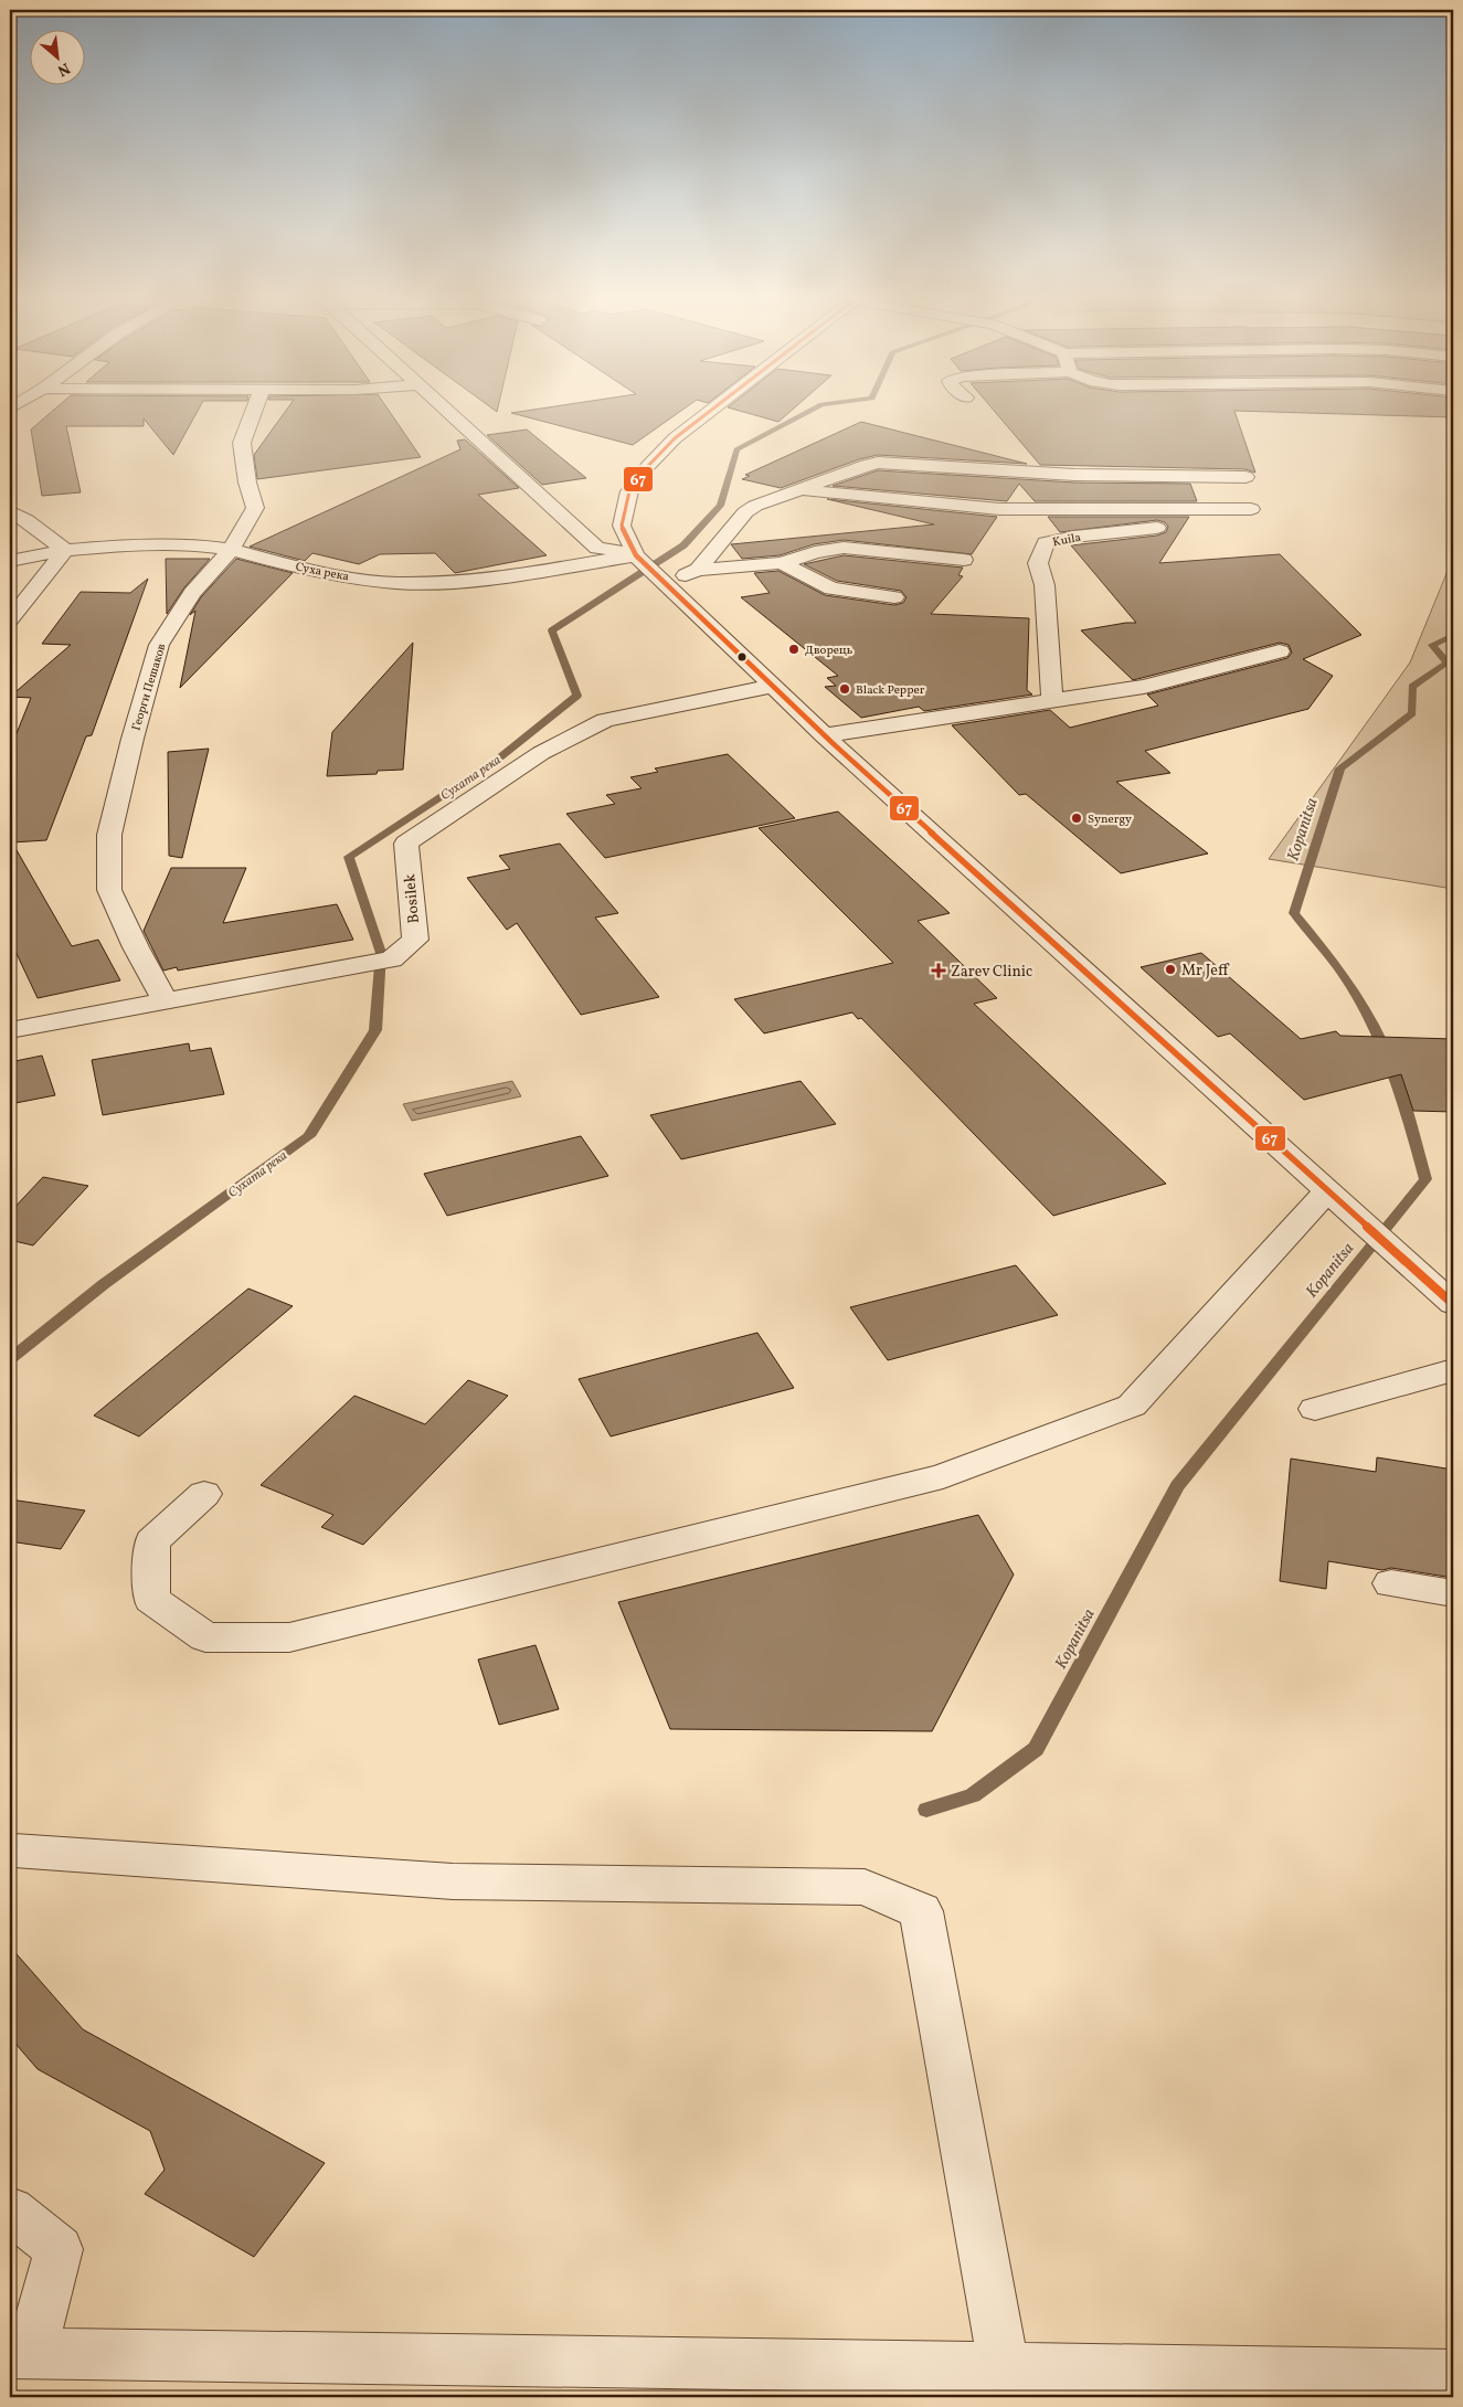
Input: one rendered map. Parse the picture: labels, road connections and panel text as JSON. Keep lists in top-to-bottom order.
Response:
{
  "streets": {
    "street": [
      "Kuila",
      "Суха река",
      "Георги Пешаков",
      "Bosilek"
    ]
  },
  "crossings": [
    ["Суха река", "Георги Пешаков"],
    ["Георги Пешаков", "Bosilek"]
  ],
  "water": ["Сухата река", "Kopanitsa"],
  "places": {
    "other": [
      "Дворець",
      "Black Pepper",
      "Synergy",
      "Mr Jeff"
    ],
    "health": ["Zarev Clinic"]
  },
  "lines": ["transit line 67"],
  "north": "bottom right"
}
